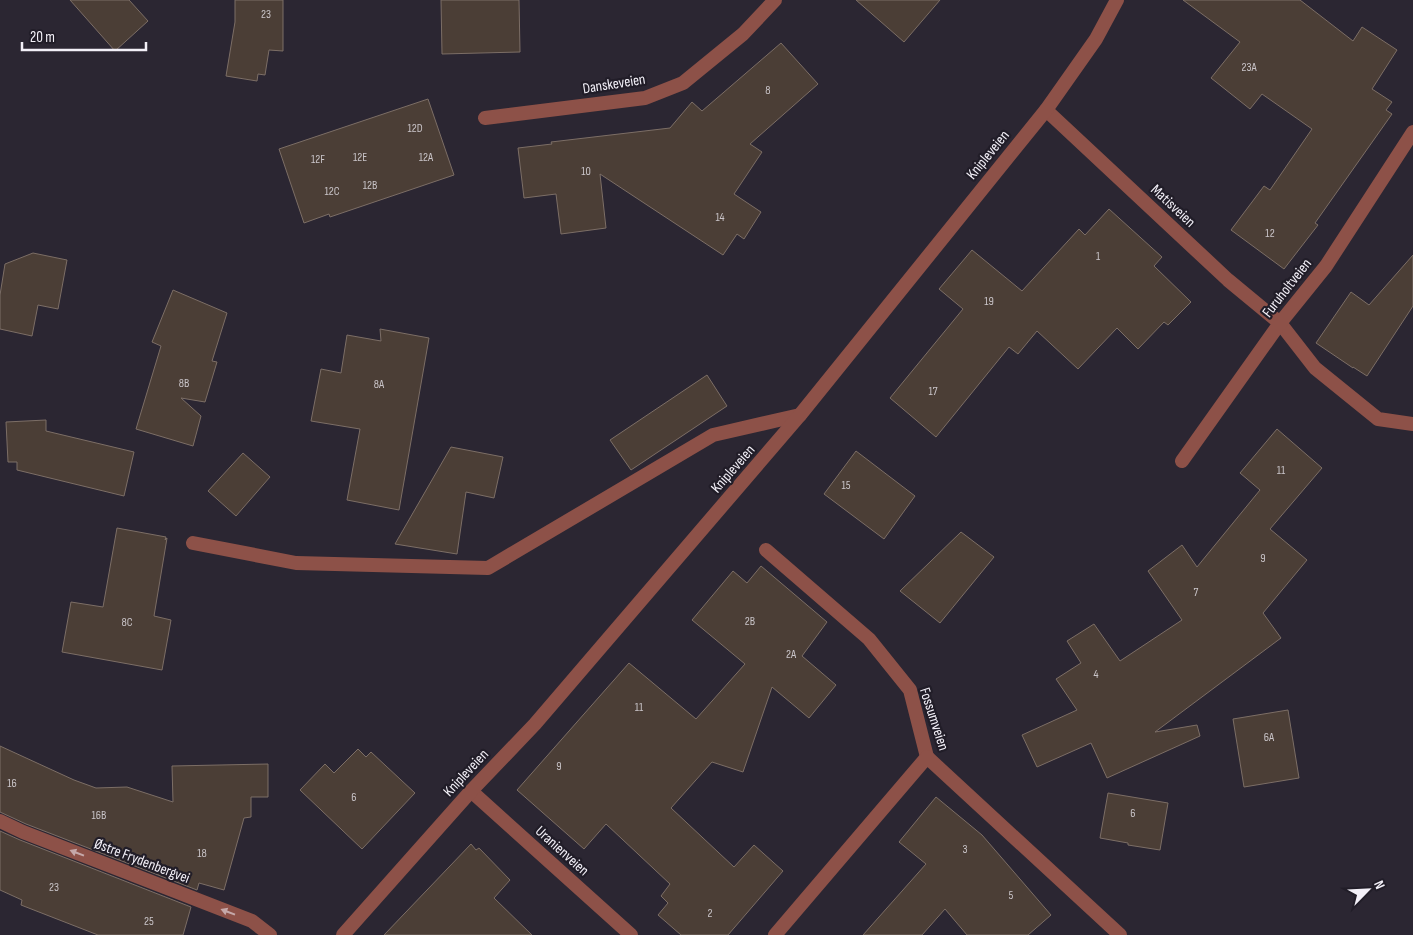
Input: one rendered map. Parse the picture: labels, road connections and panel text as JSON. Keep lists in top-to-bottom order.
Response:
{
  "streets": {
    "street": [
      "Danskeveien",
      "Knipleveien",
      "Matisveien",
      "Furuholtveien",
      "Fossumveien",
      "Uranienveien",
      "Østre Frydenbergvei"
    ]
  },
  "crossings": [
    ["Knipleveien", "Matisveien"],
    ["Knipleveien", "Uranienveien"],
    ["Matisveien", "Furuholtveien"]
  ],
  "one_way": ["Østre Frydenbergvei"],
  "house_numbers": [
    "23",
    "23A",
    "8",
    "12D",
    "12E",
    "12A",
    "12F",
    "10",
    "12B",
    "12C",
    "14",
    "12",
    "1",
    "19",
    "8B",
    "8A",
    "17",
    "11",
    "15",
    "9",
    "7",
    "2B",
    "8C",
    "2A",
    "4",
    "11",
    "6A",
    "9",
    "16",
    "6",
    "6",
    "16B",
    "3",
    "18",
    "23",
    "5",
    "2",
    "25"
  ],
  "scale_bar": "20 m",
  "north": "top right"
}
